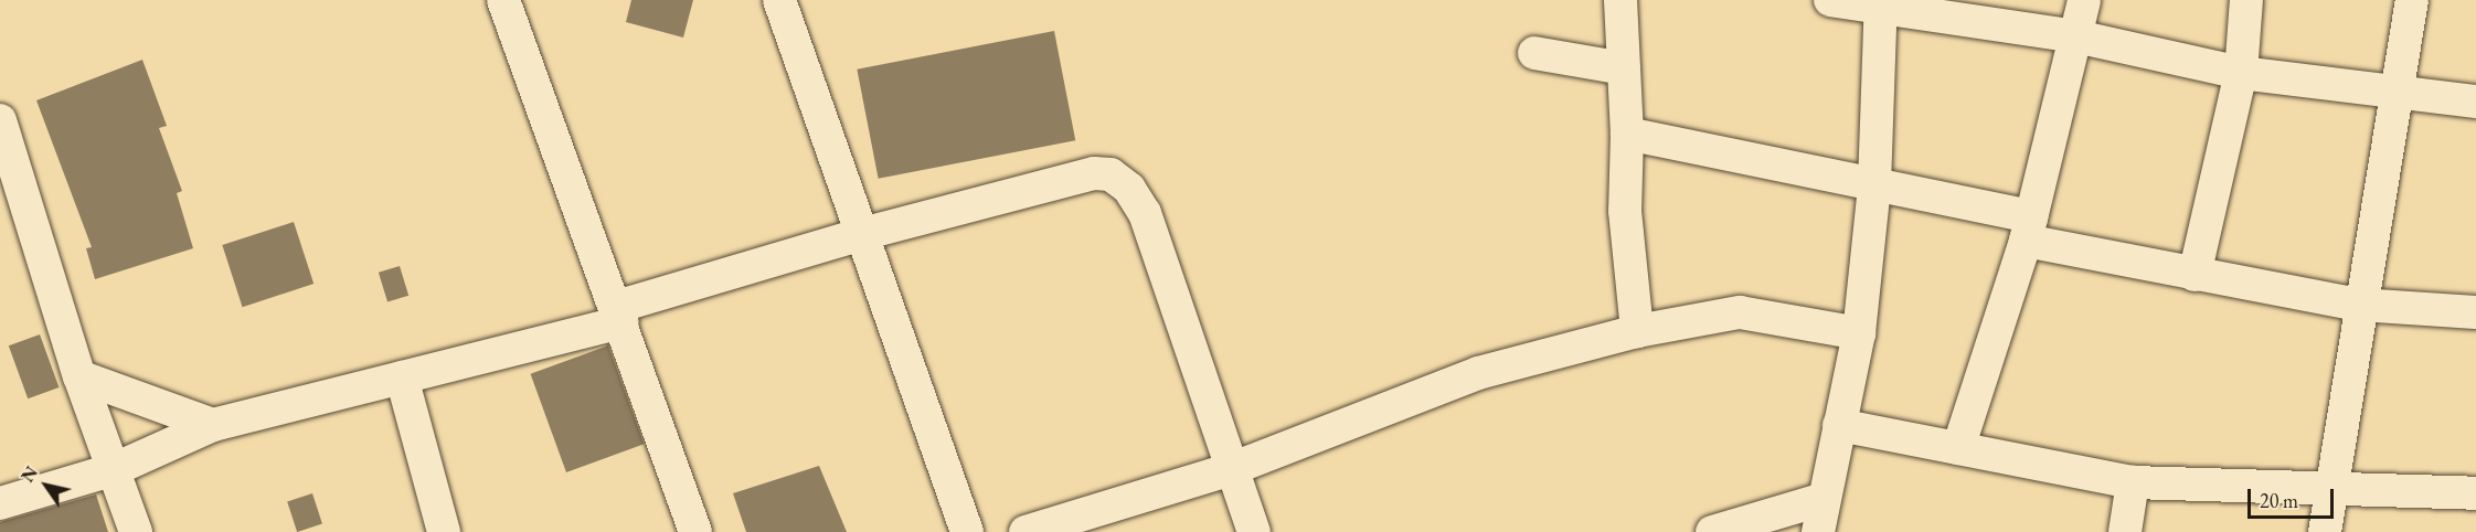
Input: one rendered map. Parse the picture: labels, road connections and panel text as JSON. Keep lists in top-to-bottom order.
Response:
{
  "scale_bar": "20 m",
  "north": "top left"
}
